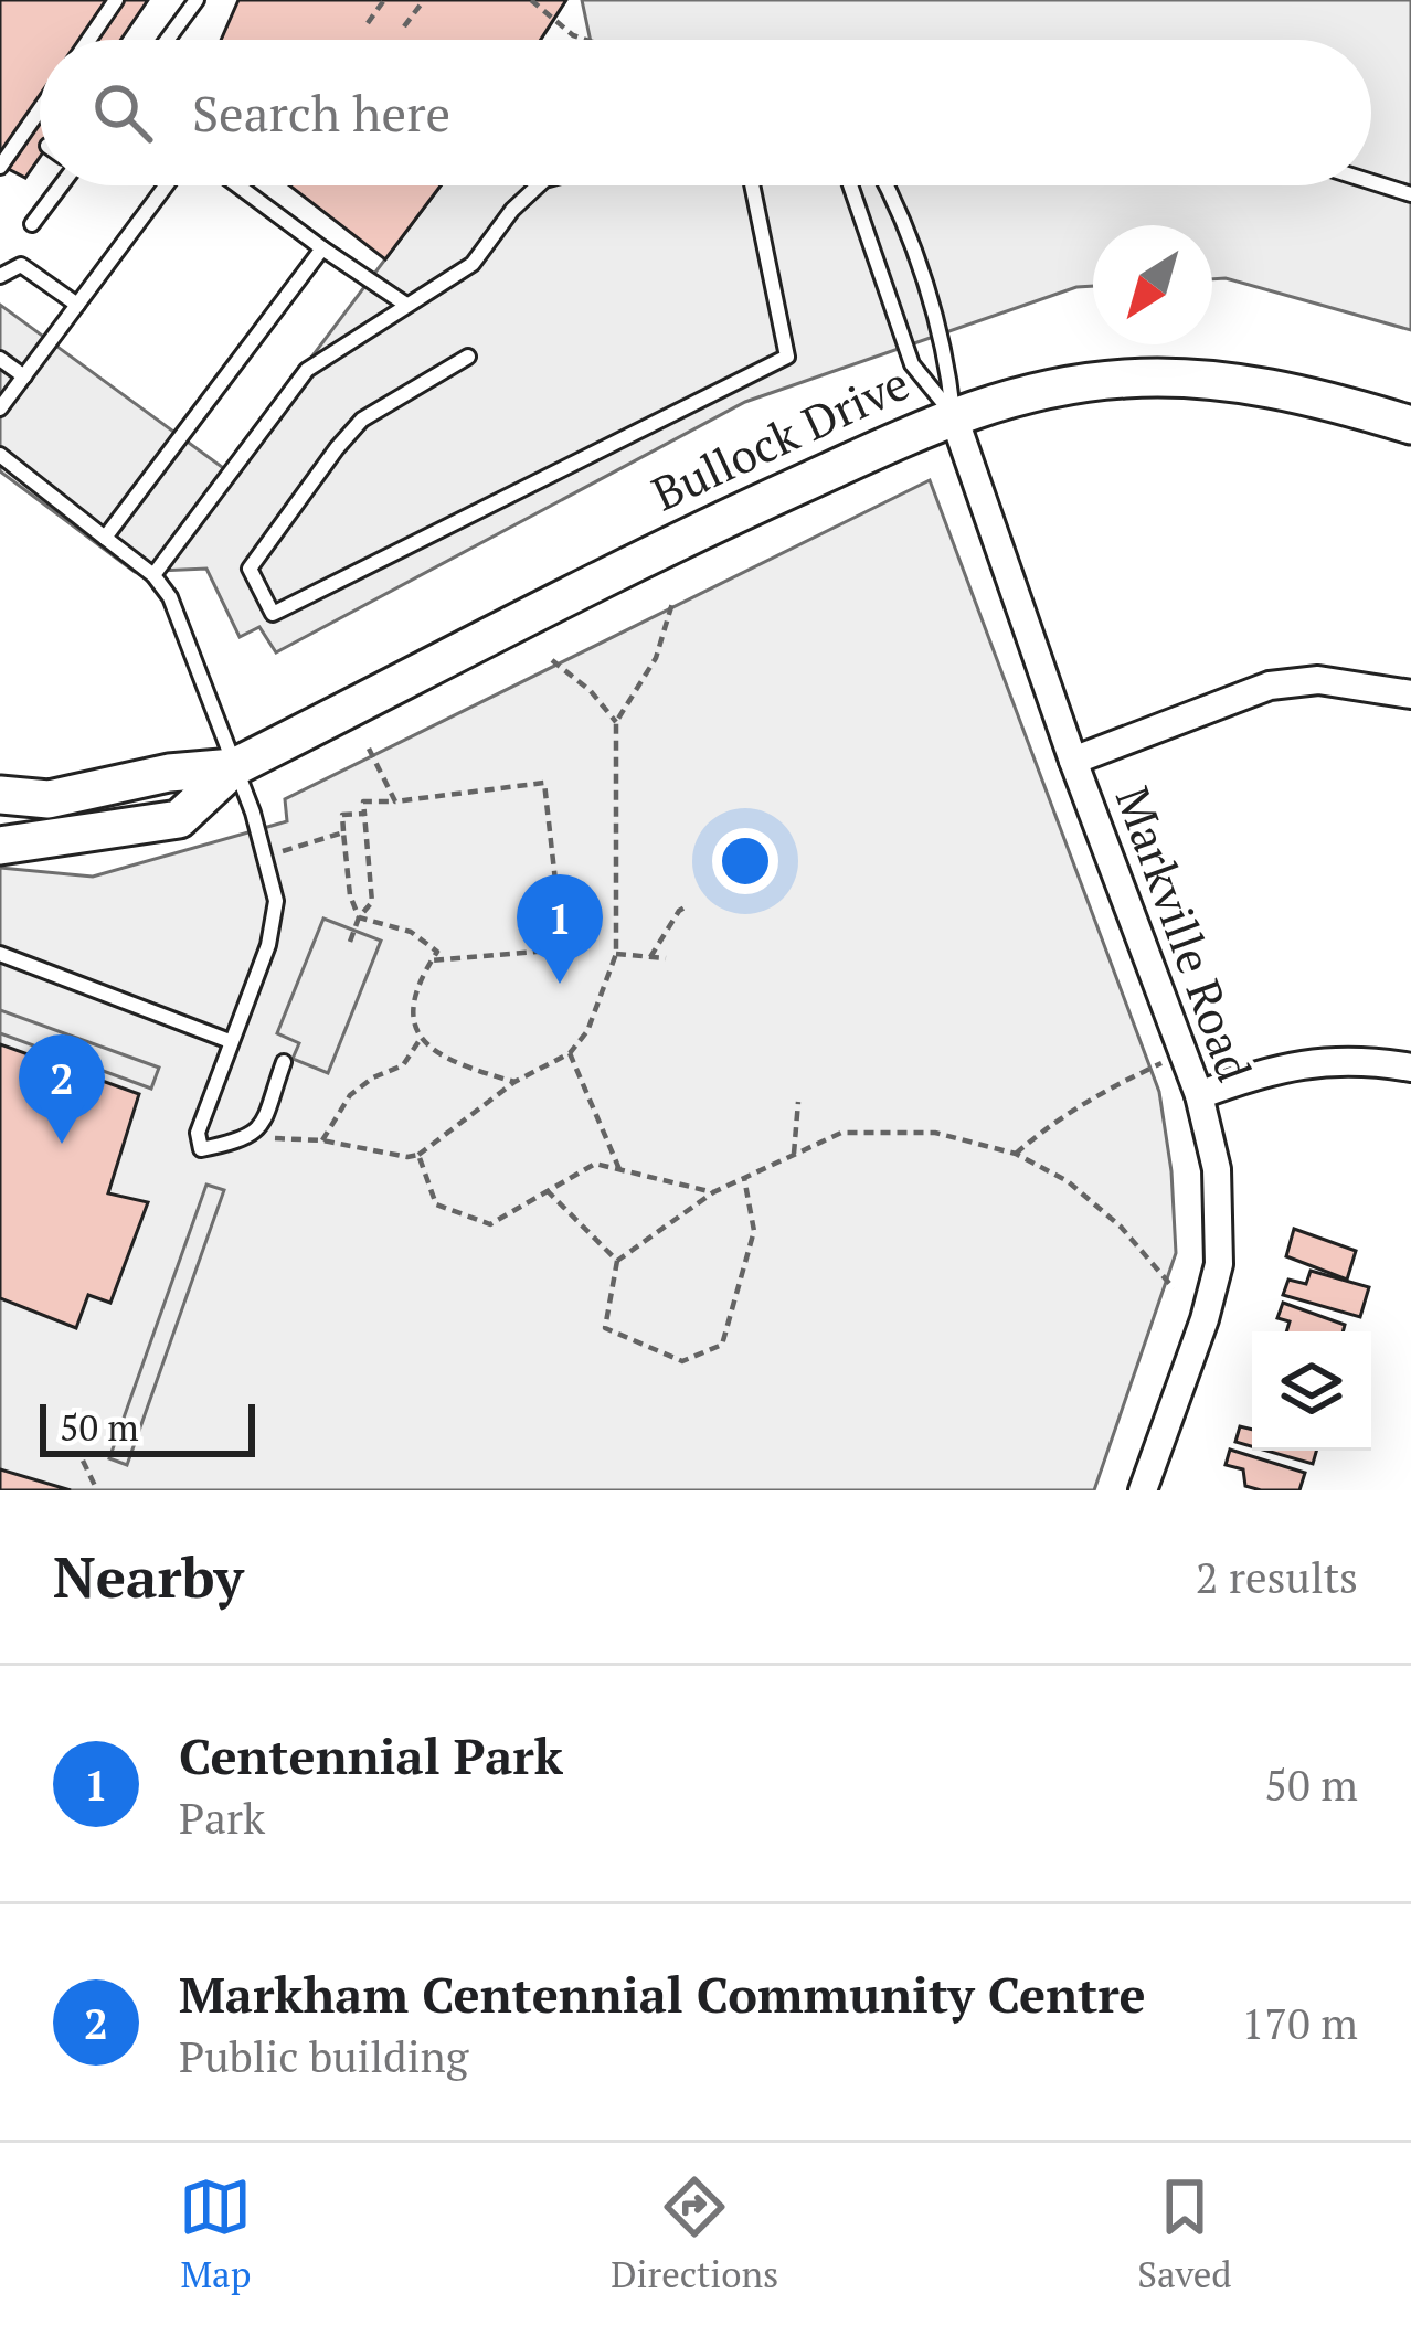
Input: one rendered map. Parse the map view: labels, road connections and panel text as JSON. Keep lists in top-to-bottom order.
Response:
{
  "streets": {
    "street": ["Bullock Drive", "Markville Road"]
  },
  "crossings": [
    ["Bullock Drive", "Markville Road"]
  ],
  "scale_bar": "50 m",
  "north": "bottom left",
  "page": {
    "search": "Search here",
    "pins": ["1", "2"],
    "scale": "50 m",
    "heading": ["Nearby", "2 results"],
    "list": [
      {
        "mark": "1",
        "name": "Centennial Park",
        "note": "Park",
        "value": "50 m"
      },
      {
        "mark": "2",
        "name": "Markham Centennial Community Centre",
        "note": "Public building",
        "value": "170 m"
      }
    ],
    "nav": ["Map", "Directions", "Saved"]
  }
}
